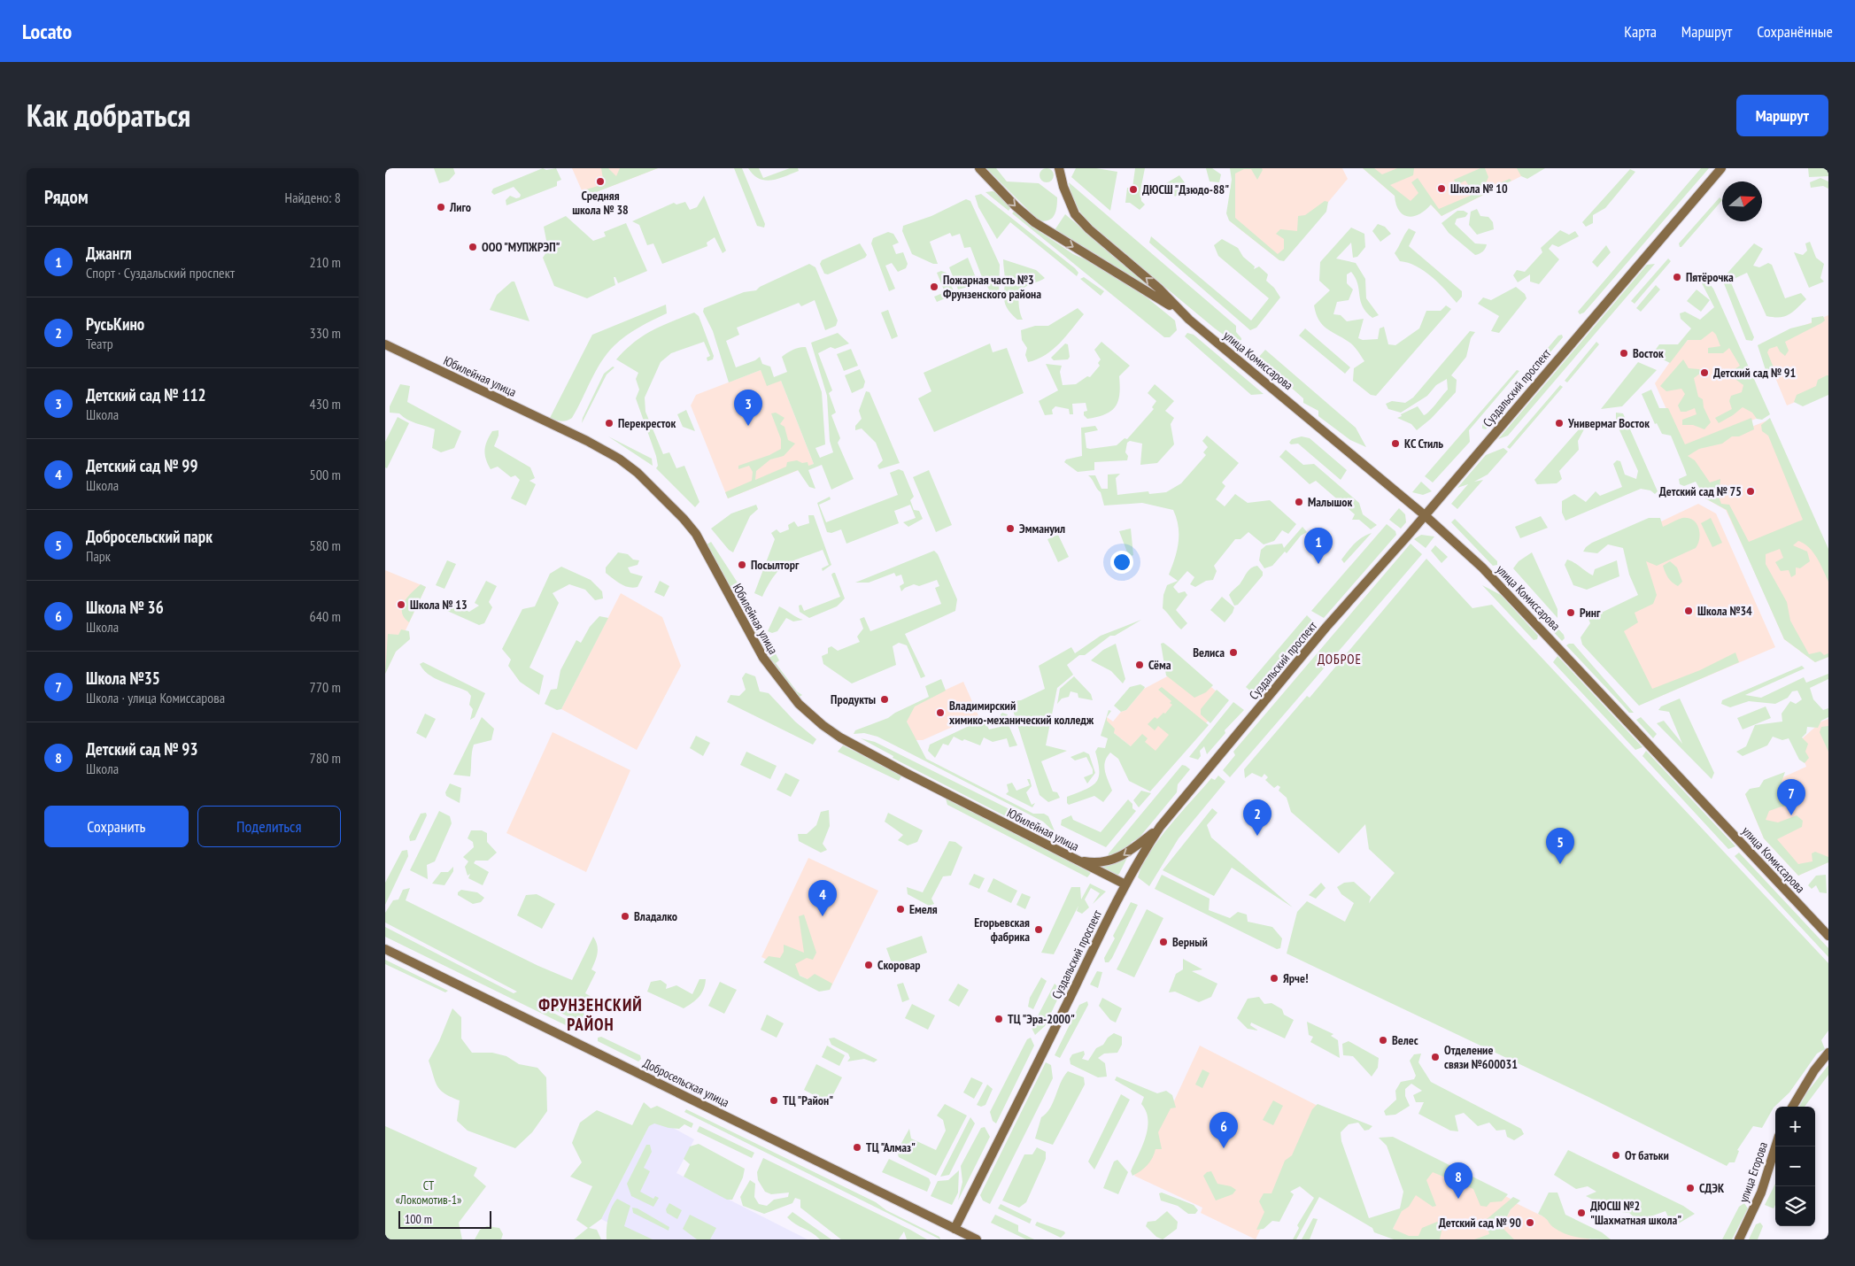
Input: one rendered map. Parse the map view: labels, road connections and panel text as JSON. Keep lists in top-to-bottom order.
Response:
{
  "streets": {
    "main road": [
      "улица Комиссарова",
      "Юбилейная улица",
      "Суздальский проспект",
      "Добросельская улица",
      "улица Егорова"
    ]
  },
  "crossings": [
    ["улица Комиссарова", "Суздальский проспект"],
    ["Юбилейная улица", "Суздальский проспект"],
    ["Суздальский проспект", "Добросельская улица"]
  ],
  "districts": ["ДОБРОЕ", "ФРУНЗЕНСКИЙ РАЙОН"],
  "parks": ["СТ «Локомотив-1»"],
  "places": [
    "Средняя школа № 38",
    "Школа № 10",
    "ДЮСШ \"Дзюдо-88\"",
    "Лиго",
    "ООО \"МУПЖРЭП\"",
    "Пятёрочка",
    "Пожарная часть №3 Фрунзенского района",
    "Восток",
    "Детский сад № 91",
    "Перекресток",
    "Универмаг Восток",
    "КС Стиль",
    "Детский сад № 75",
    "Малышок",
    "Эммануил",
    "Посылторг",
    "Школа № 13",
    "Школа №34",
    "Ринг",
    "Велиса",
    "Сёма",
    "Продукты",
    "Владимирский химико-механический колледж",
    "Емеля",
    "Владалко",
    "Егорьевская фабрика",
    "Верный",
    "Скоровар",
    "Ярче!",
    "ТЦ \"Эра-2000\"",
    "Велес",
    "Отделение связи №600031",
    "ТЦ \"Район\"",
    "ТЦ \"Алмаз\"",
    "От батьки",
    "СДЭК",
    "ДЮСШ №2 \"Шахматная школа\"",
    "Детский сад № 90"
  ],
  "scale_bar": "100 m",
  "north": "right",
  "page": {
    "header": "Locato",
    "nav": ["Карта", "Маршрут", "Сохранённые"],
    "title": "Как добраться",
    "buttons": [
      "Маршрут",
      ["Сохранить", "Поделиться"]
    ],
    "heading": ["Рядом", "Найдено: 8"],
    "list": [
      {
        "mark": "1",
        "name": "Джангл",
        "note": "Спорт · Суздальский проспект",
        "value": "210 m"
      },
      {
        "mark": "2",
        "name": "РусьКино",
        "note": "Театр",
        "value": "330 m"
      },
      {
        "mark": "3",
        "name": "Детский сад № 112",
        "note": "Школа",
        "value": "430 m"
      },
      {
        "mark": "4",
        "name": "Детский сад № 99",
        "note": "Школа",
        "value": "500 m"
      },
      {
        "mark": "5",
        "name": "Добросельский парк",
        "note": "Парк",
        "value": "580 m"
      },
      {
        "mark": "6",
        "name": "Школа № 36",
        "note": "Школа",
        "value": "640 m"
      },
      {
        "mark": "7",
        "name": "Школа №35",
        "note": "Школа · улица Комиссарова",
        "value": "770 m"
      },
      {
        "mark": "8",
        "name": "Детский сад № 93",
        "note": "Школа",
        "value": "780 m"
      }
    ],
    "pins": [
      "3",
      "1",
      "7",
      "2",
      "5",
      "4",
      "6",
      "8"
    ],
    "map_buttons": ["+", "−"],
    "scale": "100 m"
  }
}
